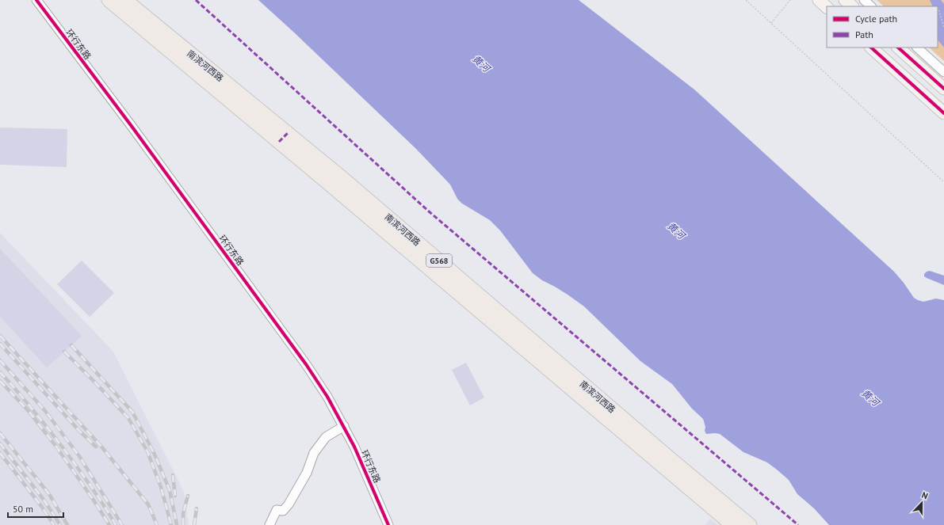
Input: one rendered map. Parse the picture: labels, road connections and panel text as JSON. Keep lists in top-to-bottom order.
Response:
{
  "streets": {
    "highway": ["南滨河西路", "G568"],
    "street": ["环行东路"]
  },
  "water": ["黄河"],
  "legend": ["Cycle path", "Path"],
  "scale_bar": "50 m",
  "north": "top"
}
